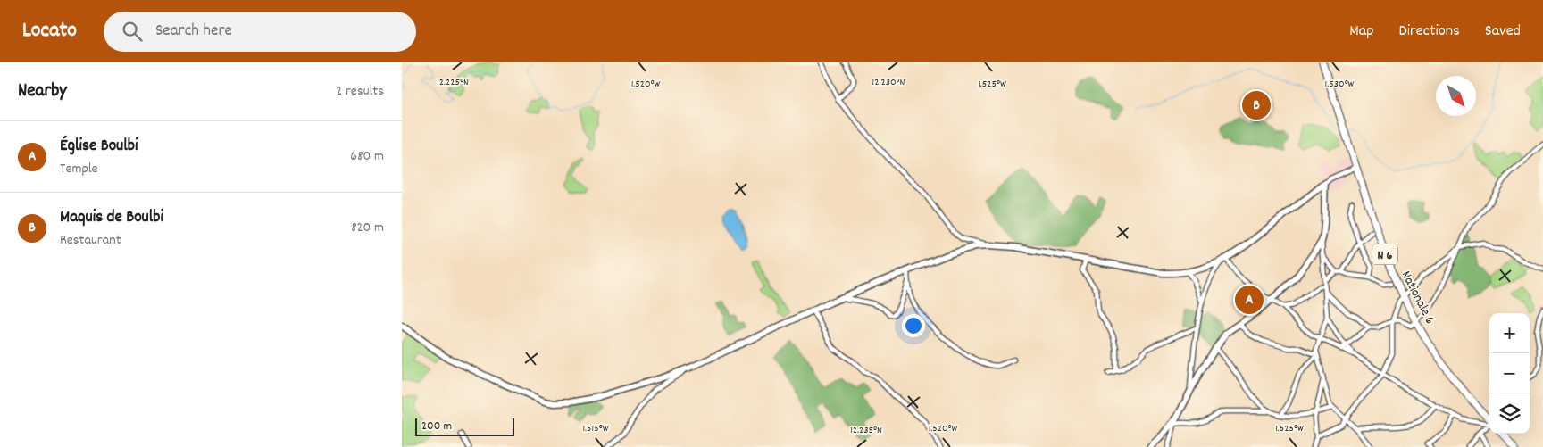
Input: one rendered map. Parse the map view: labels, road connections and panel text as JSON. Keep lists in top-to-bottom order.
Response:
{
  "streets": {
    "main road": ["N 6", "Nationale 6"]
  },
  "scale_bar": "200 m",
  "north": "bottom right",
  "page": {
    "header": "Locato",
    "search": "Search here",
    "nav": ["Map", "Directions", "Saved"],
    "heading": ["Nearby", "2 results"],
    "pins": ["B", "A"],
    "list": [
      {
        "mark": "A",
        "name": "Église Boulbi",
        "note": "Temple",
        "value": "680 m"
      },
      {
        "mark": "B",
        "name": "Maquis de Boulbi",
        "note": "Restaurant",
        "value": "820 m"
      }
    ],
    "map_buttons": ["+", "−"],
    "scale": "200 m"
  },
  "coordinates": [
    "12.230°N",
    "12.225°N",
    "1.520°W",
    "1.525°W",
    "1.530°W",
    "1.515°W",
    "12.235°N"
  ]
}
